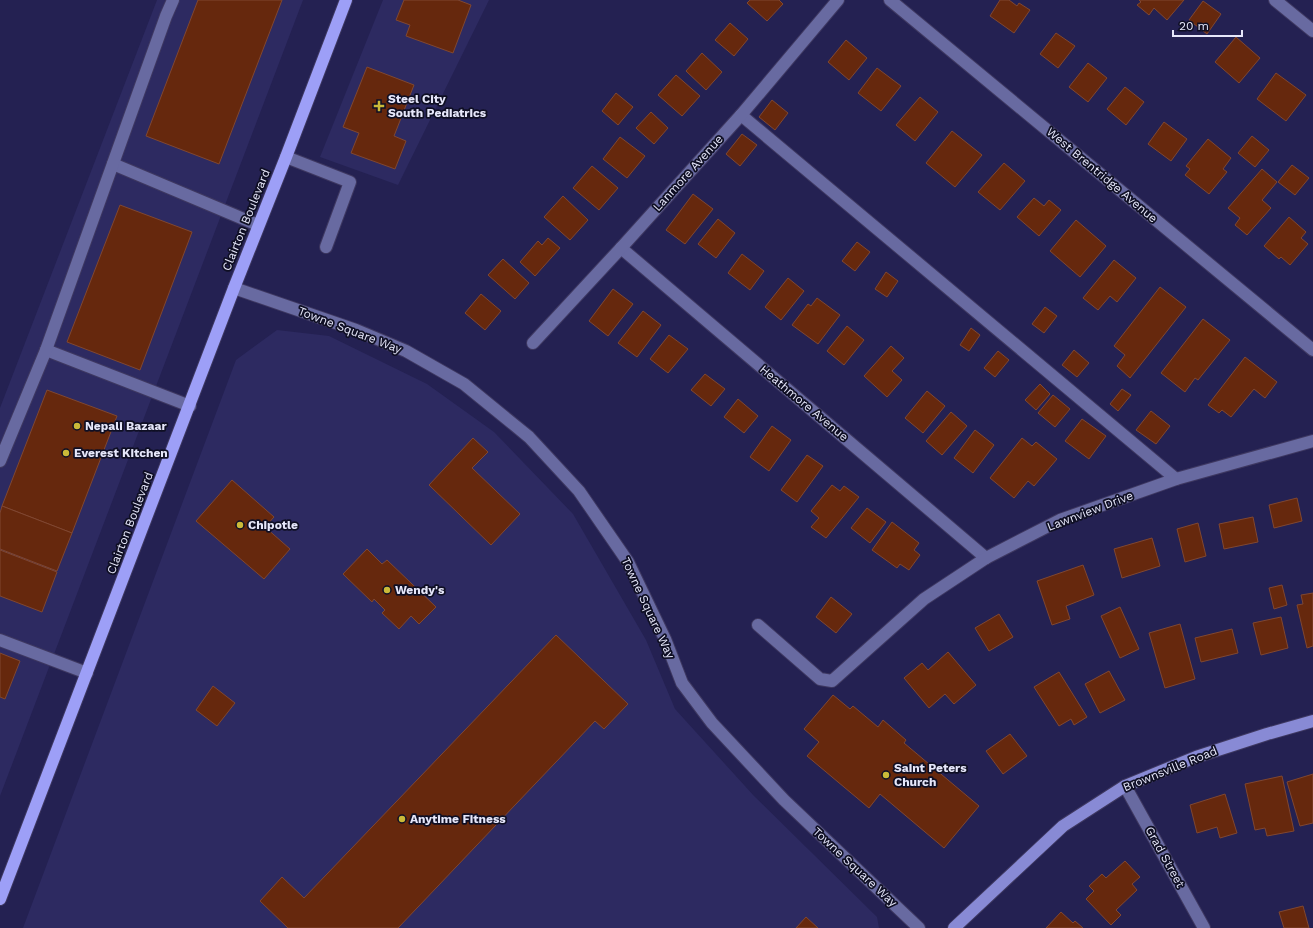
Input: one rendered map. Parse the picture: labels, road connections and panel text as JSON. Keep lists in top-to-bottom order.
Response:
{
  "streets": {
    "highway": ["Clairton Boulevard"],
    "main road": ["Brownsville Road"],
    "street": [
      "Lanmore Avenue",
      "West Brentridge Avenue",
      "Towne Square Way",
      "Heathmore Avenue",
      "Lawnview Drive",
      "Grad Street"
    ]
  },
  "crossings": [
    ["Lanmore Avenue", "Heathmore Avenue"],
    ["Clairton Boulevard", "Towne Square Way"],
    ["Heathmore Avenue", "Lawnview Drive"],
    ["Brownsville Road", "Grad Street"]
  ],
  "places": {
    "health": ["Steel City South Pediatrics"],
    "other": [
      "Nepali Bazaar",
      "Everest Kitchen",
      "Chipotle",
      "Wendy's",
      "Saint Peters Church",
      "Anytime Fitness"
    ]
  },
  "scale_bar": "20 m"
}
